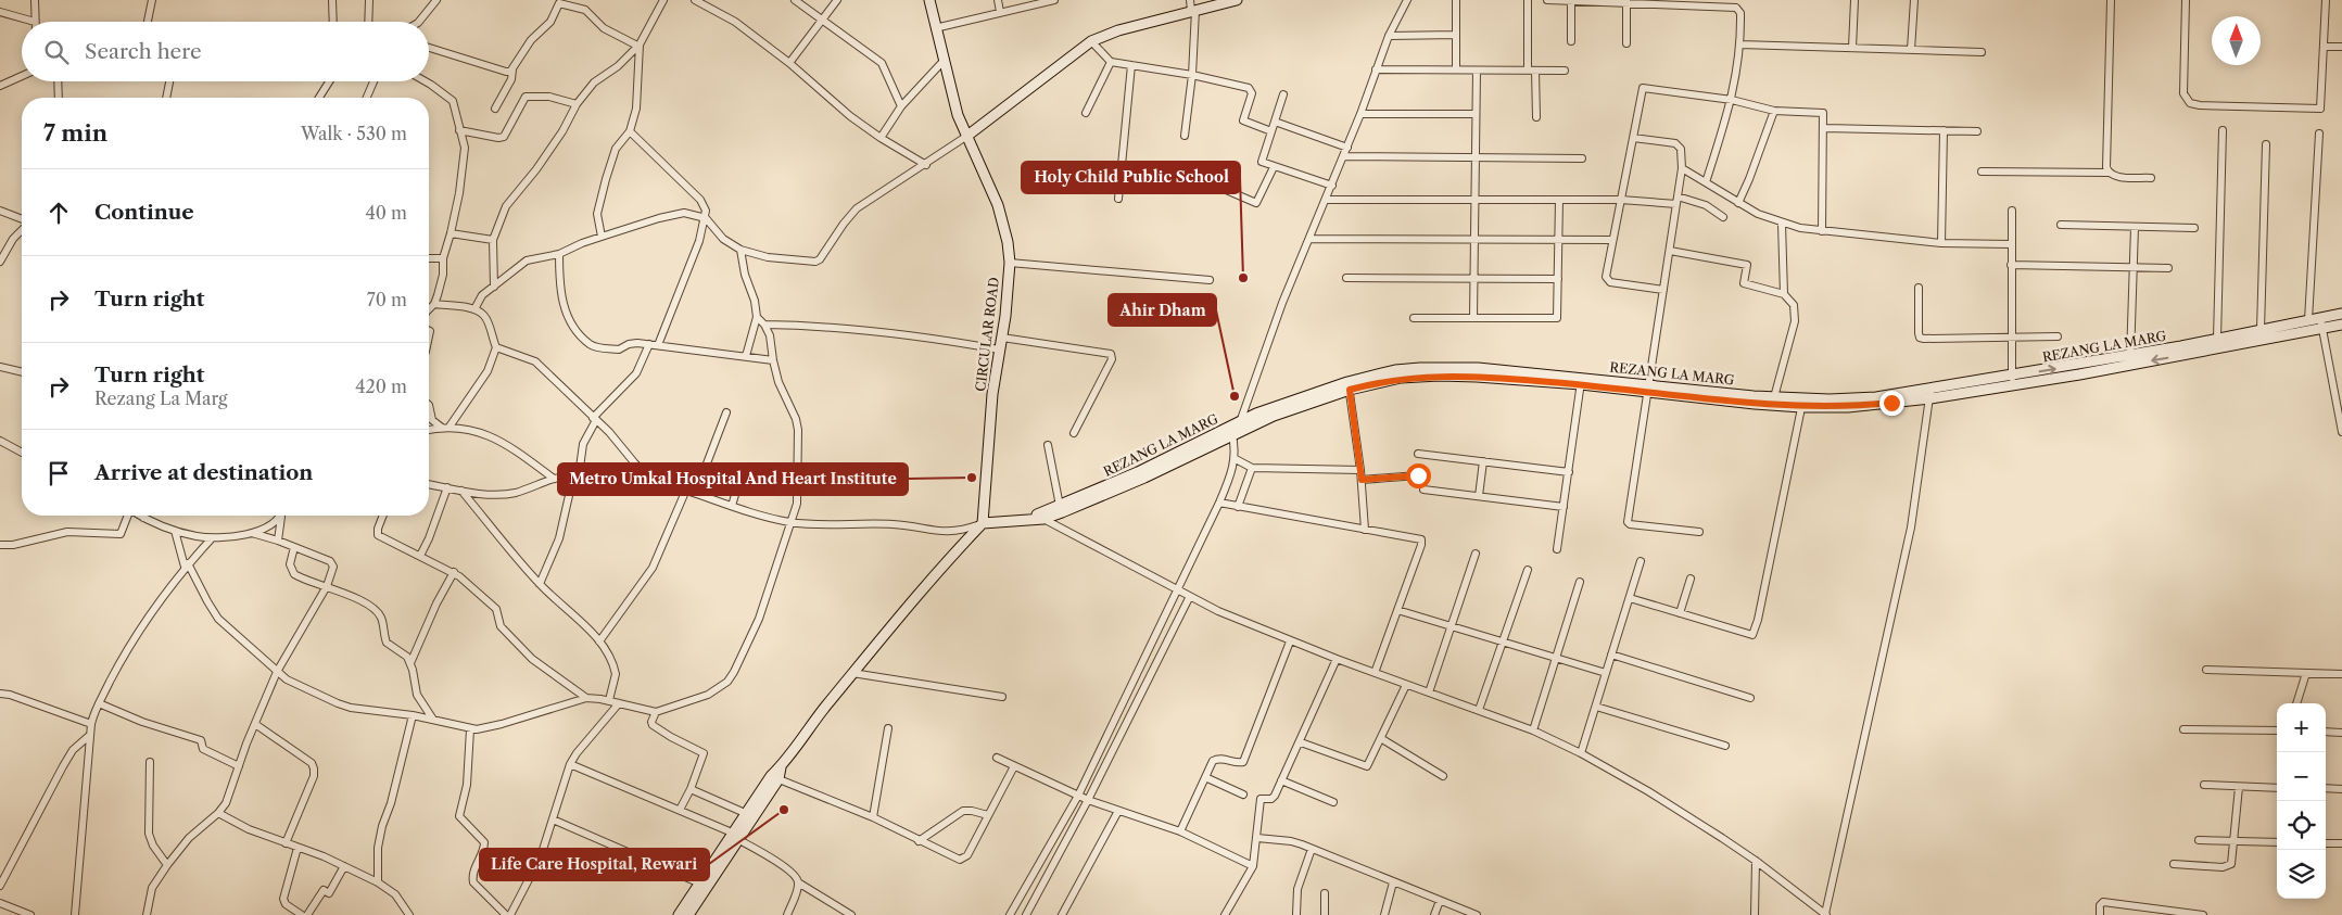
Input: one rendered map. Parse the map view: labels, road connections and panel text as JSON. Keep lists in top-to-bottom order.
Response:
{
  "streets": {
    "main road": ["CIRCULAR ROAD", "REZANG LA MARG"]
  },
  "crossings": [
    ["CIRCULAR ROAD", "REZANG LA MARG"]
  ],
  "places": [
    "Holy Child Public School",
    "Ahir Dham",
    "Metro Umkal Hospital And Heart Institute",
    "Life Care Hospital, Rewari"
  ],
  "north": "top",
  "page": {
    "search": "Search here",
    "heading": ["7 min", "Walk · 530 m"],
    "list": [
      ["Continue", "40 m"],
      ["Turn right", "70 m"],
      ["Turn right", "Rezang La Marg", "420 m"],
      "Arrive at destination"
    ],
    "map_buttons": ["+", "−"]
  }
}
